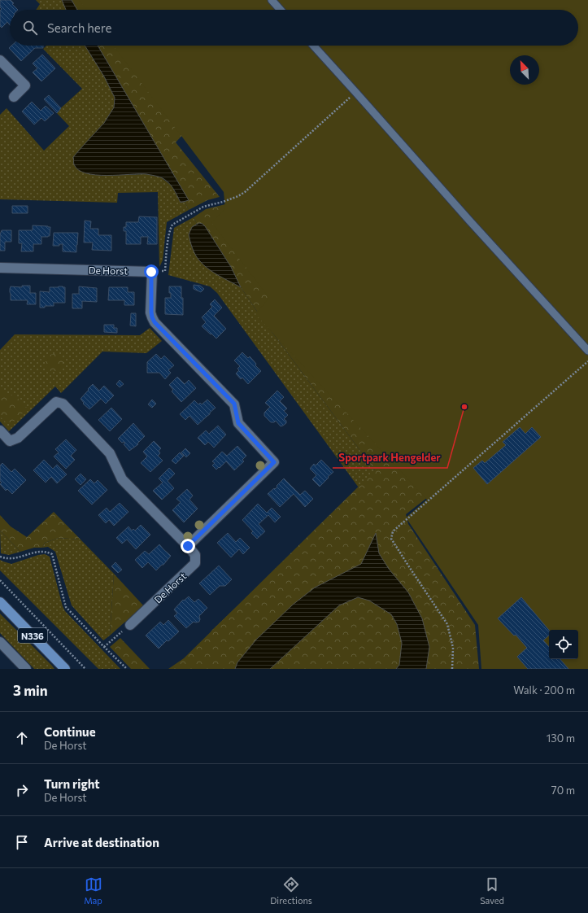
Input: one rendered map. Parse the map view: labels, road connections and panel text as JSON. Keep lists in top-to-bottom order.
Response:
{
  "streets": {
    "main road": ["N336"],
    "street": ["De Horst"]
  },
  "places": ["Sportpark Hengelder"],
  "north": "top left",
  "page": {
    "search": "Search here",
    "heading": ["3 min", "Walk · 200 m"],
    "list": [
      ["Continue", "De Horst", "130 m"],
      ["Turn right", "De Horst", "70 m"],
      "Arrive at destination"
    ],
    "nav": ["Map", "Directions", "Saved"]
  }
}
